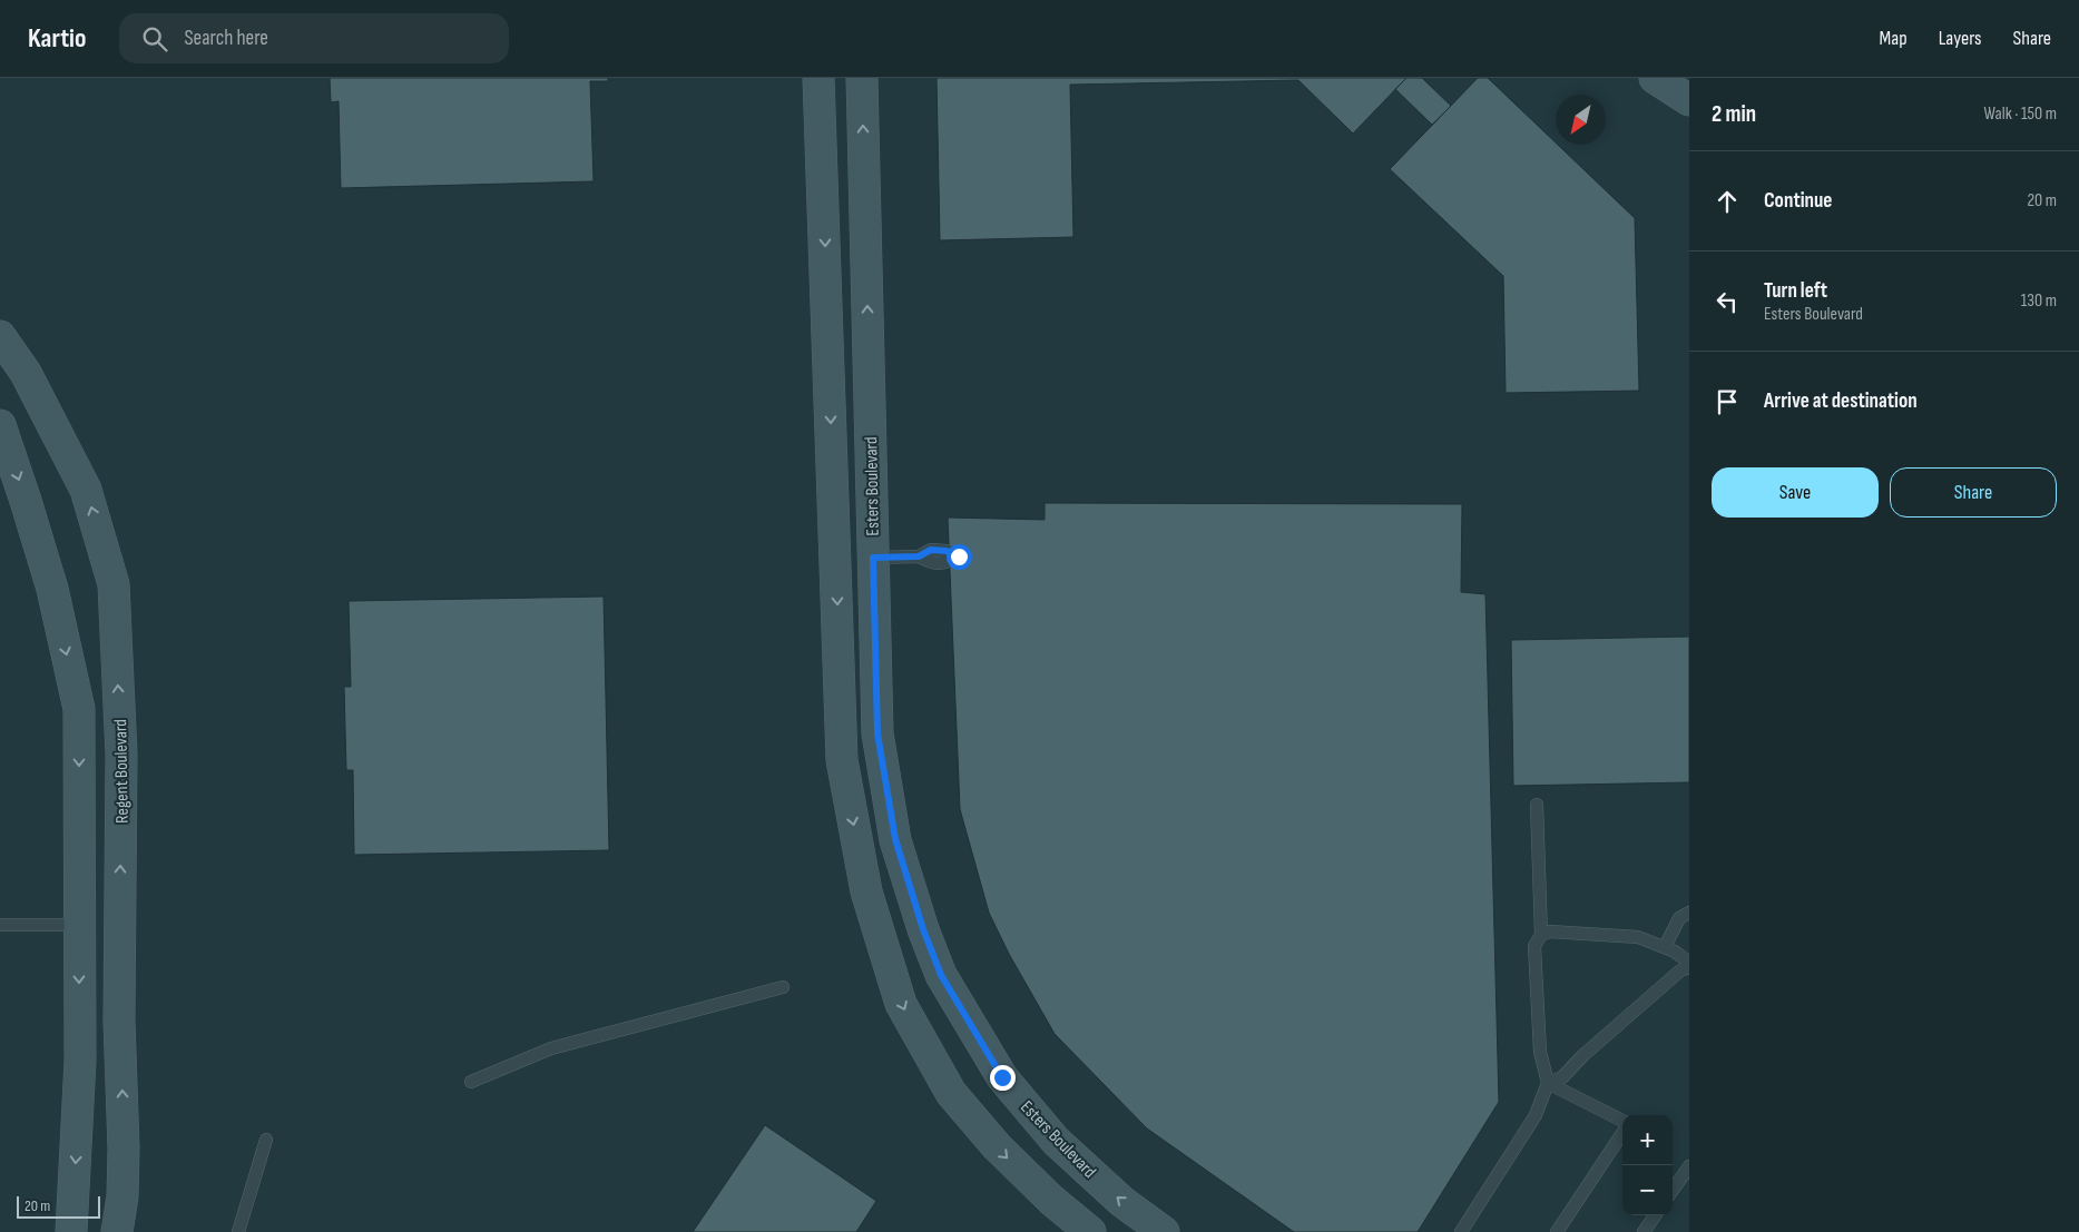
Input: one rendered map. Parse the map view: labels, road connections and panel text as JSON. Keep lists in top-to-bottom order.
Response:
{
  "streets": {
    "main road": ["Esters Boulevard", "Regent Boulevard"]
  },
  "scale_bar": "20 m",
  "north": "bottom left",
  "page": {
    "header": "Kartio",
    "search": "Search here",
    "nav": ["Map", "Layers", "Share"],
    "heading": ["2 min", "Walk · 150 m"],
    "list": [
      ["Continue", "20 m"],
      ["Turn left", "Esters Boulevard", "130 m"],
      "Arrive at destination"
    ],
    "buttons": ["Save", "Share"],
    "map_buttons": ["+", "−"],
    "scale": "20 m"
  }
}
